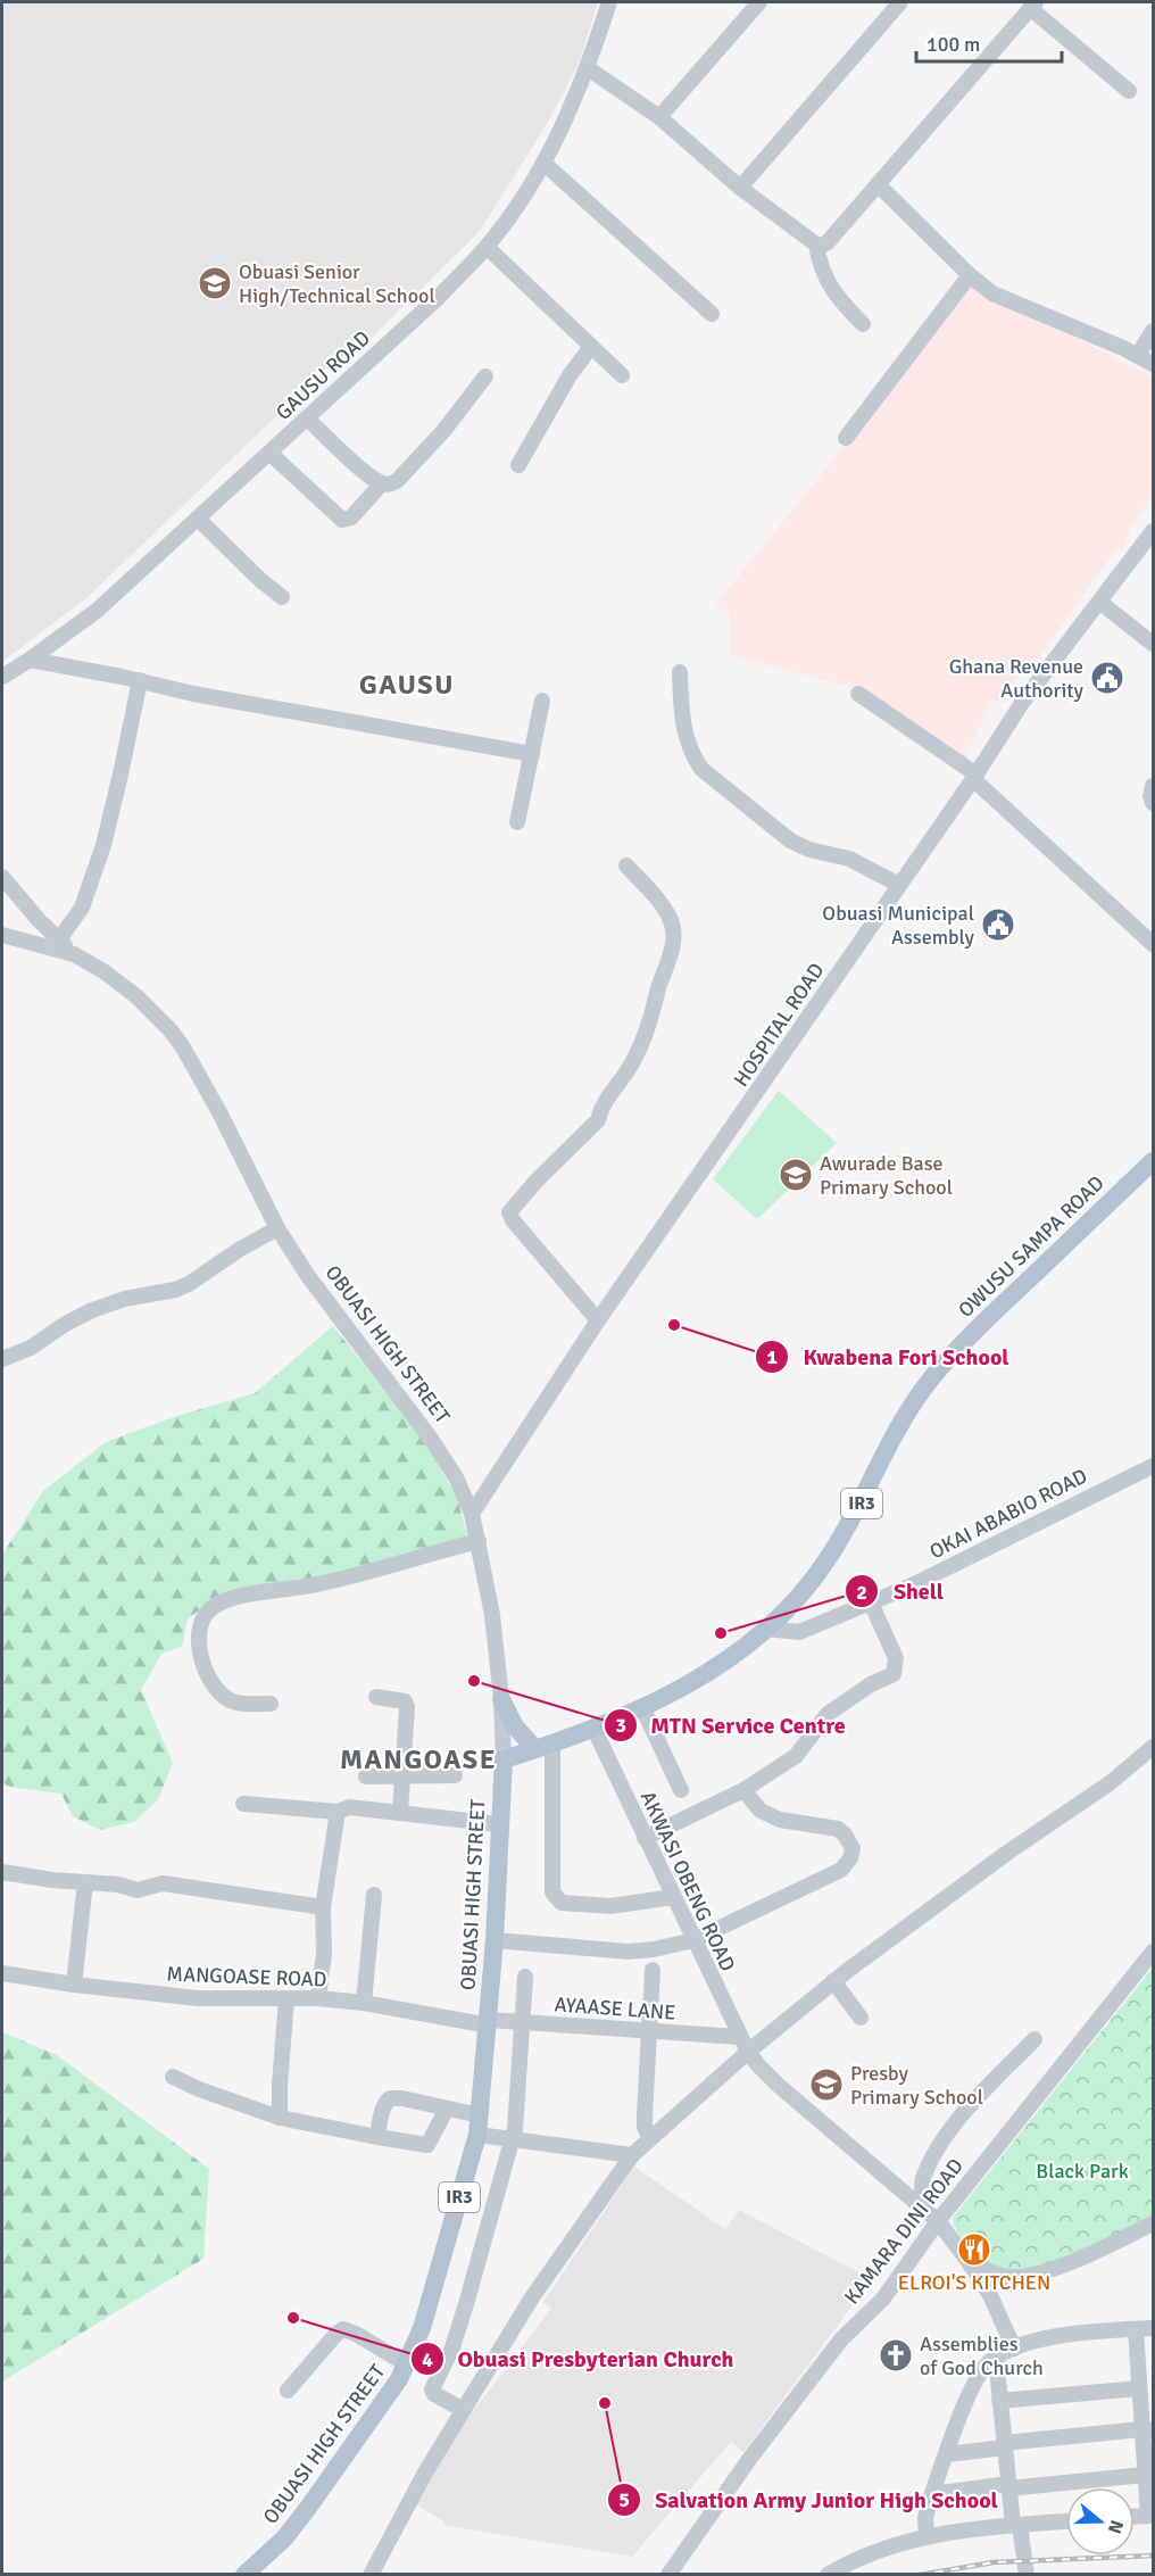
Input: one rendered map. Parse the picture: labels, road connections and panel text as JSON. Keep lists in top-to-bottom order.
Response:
{
  "streets": {
    "main road": ["OWUSU SAMPA ROAD", "OBUASI HIGH STREET", "IR3"],
    "street": [
      "GAUSU ROAD",
      "HOSPITAL ROAD",
      "OKAI ABABIO ROAD",
      "AKWASI OBENG ROAD",
      "MANGOASE ROAD",
      "AYAASE LANE",
      "KAMARA DINI ROAD"
    ]
  },
  "crossings": [
    ["HOSPITAL ROAD", "OBUASI HIGH STREET"],
    ["OWUSU SAMPA ROAD", "OBUASI HIGH STREET"],
    ["OWUSU SAMPA ROAD", "OKAI ABABIO ROAD"],
    ["OWUSU SAMPA ROAD", "AKWASI OBENG ROAD"],
    ["OBUASI HIGH STREET", "MANGOASE ROAD"],
    ["OBUASI HIGH STREET", "AYAASE LANE"],
    ["AKWASI OBENG ROAD", "AYAASE LANE"],
    ["AKWASI OBENG ROAD", "KAMARA DINI ROAD"],
    ["MANGOASE ROAD", "AYAASE LANE"]
  ],
  "districts": ["GAUSU", "MANGOASE"],
  "parks": ["Black Park"],
  "places": {
    "school or university": ["Obuasi Senior High/Technical School", "Awurade Base Primary School", "Presby Primary School"],
    "public building": ["Ghana Revenue Authority", "Obuasi Municipal Assembly"],
    "other": [
      "Kwabena Fori School",
      "Shell",
      "MTN Service Centre",
      "Obuasi Presbyterian Church",
      "Salvation Army Junior High School"
    ],
    "restaurant": ["ELROI'S KITCHEN"],
    "church": ["Assemblies of God Church"]
  },
  "scale_bar": "100 m",
  "north": "right"
}
